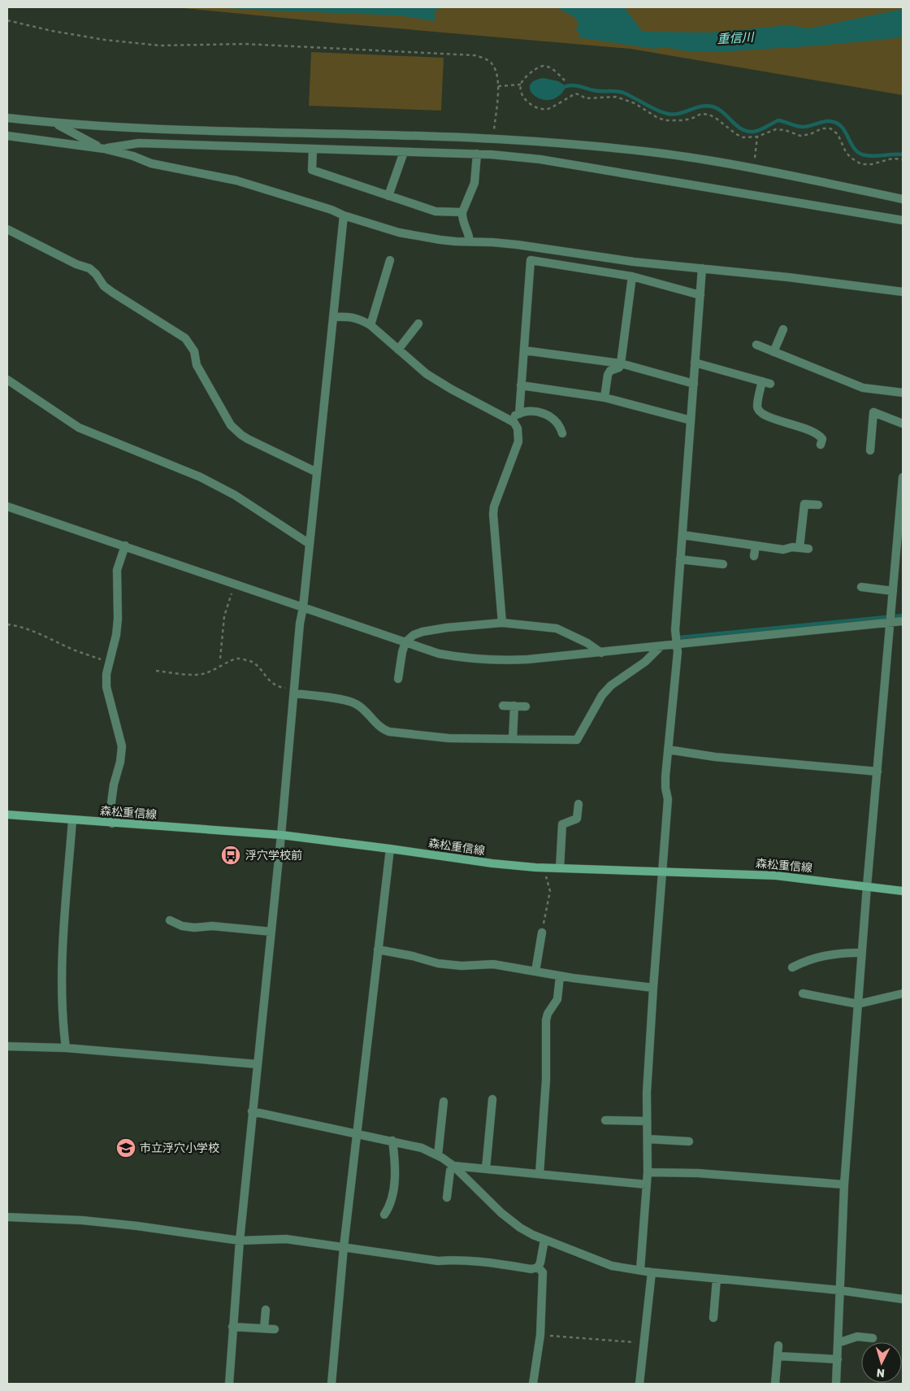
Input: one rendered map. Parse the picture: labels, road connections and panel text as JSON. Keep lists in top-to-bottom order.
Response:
{
  "streets": {
    "main road": ["森松重信線"]
  },
  "water": ["重信川"],
  "places": {
    "bus stop": ["浮穴学校前"],
    "school or university": ["市立浮穴小学校"]
  },
  "north": "bottom"
}
